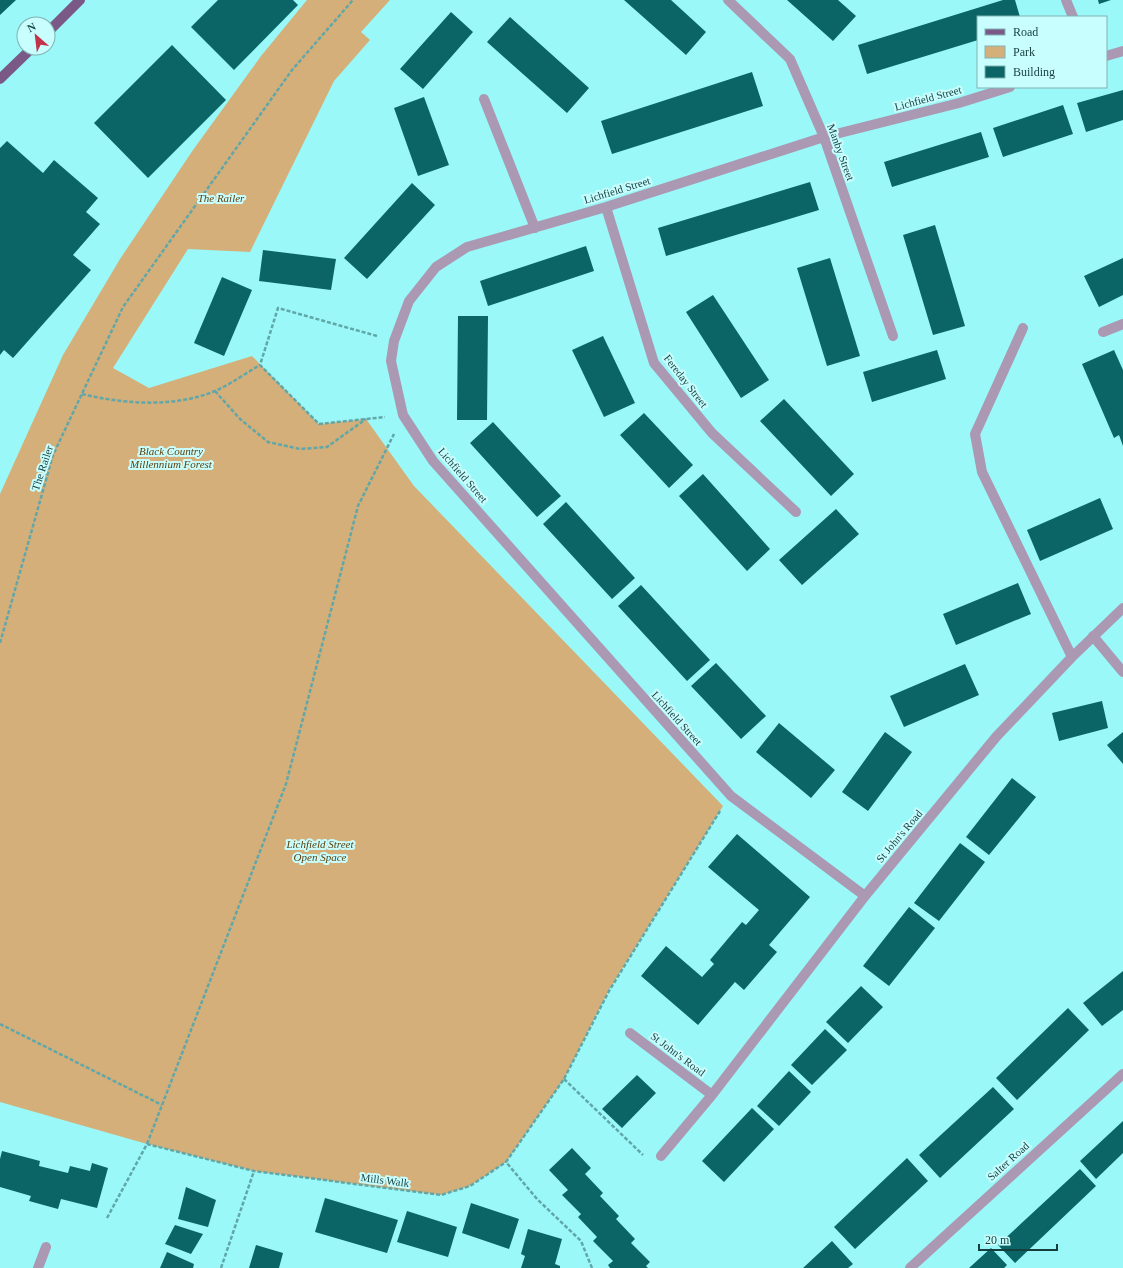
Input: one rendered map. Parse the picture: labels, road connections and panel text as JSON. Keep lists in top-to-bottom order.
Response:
{
  "streets": {
    "street": [
      "Lichfield Street",
      "Manby Street",
      "Fereday Street",
      "St John's Road",
      "Salter Road"
    ],
    "path": ["The Railer", "Mills Walk"]
  },
  "crossings": [
    ["Lichfield Street", "Manby Street"],
    ["Lichfield Street", "Fereday Street"],
    ["Lichfield Street", "St John's Road"]
  ],
  "parks": ["The Railer", "Black Country Millennium Forest", "Lichfield Street Open Space"],
  "legend": ["Road", "Park", "Building"],
  "scale_bar": "20 m",
  "north": "top left"
}
